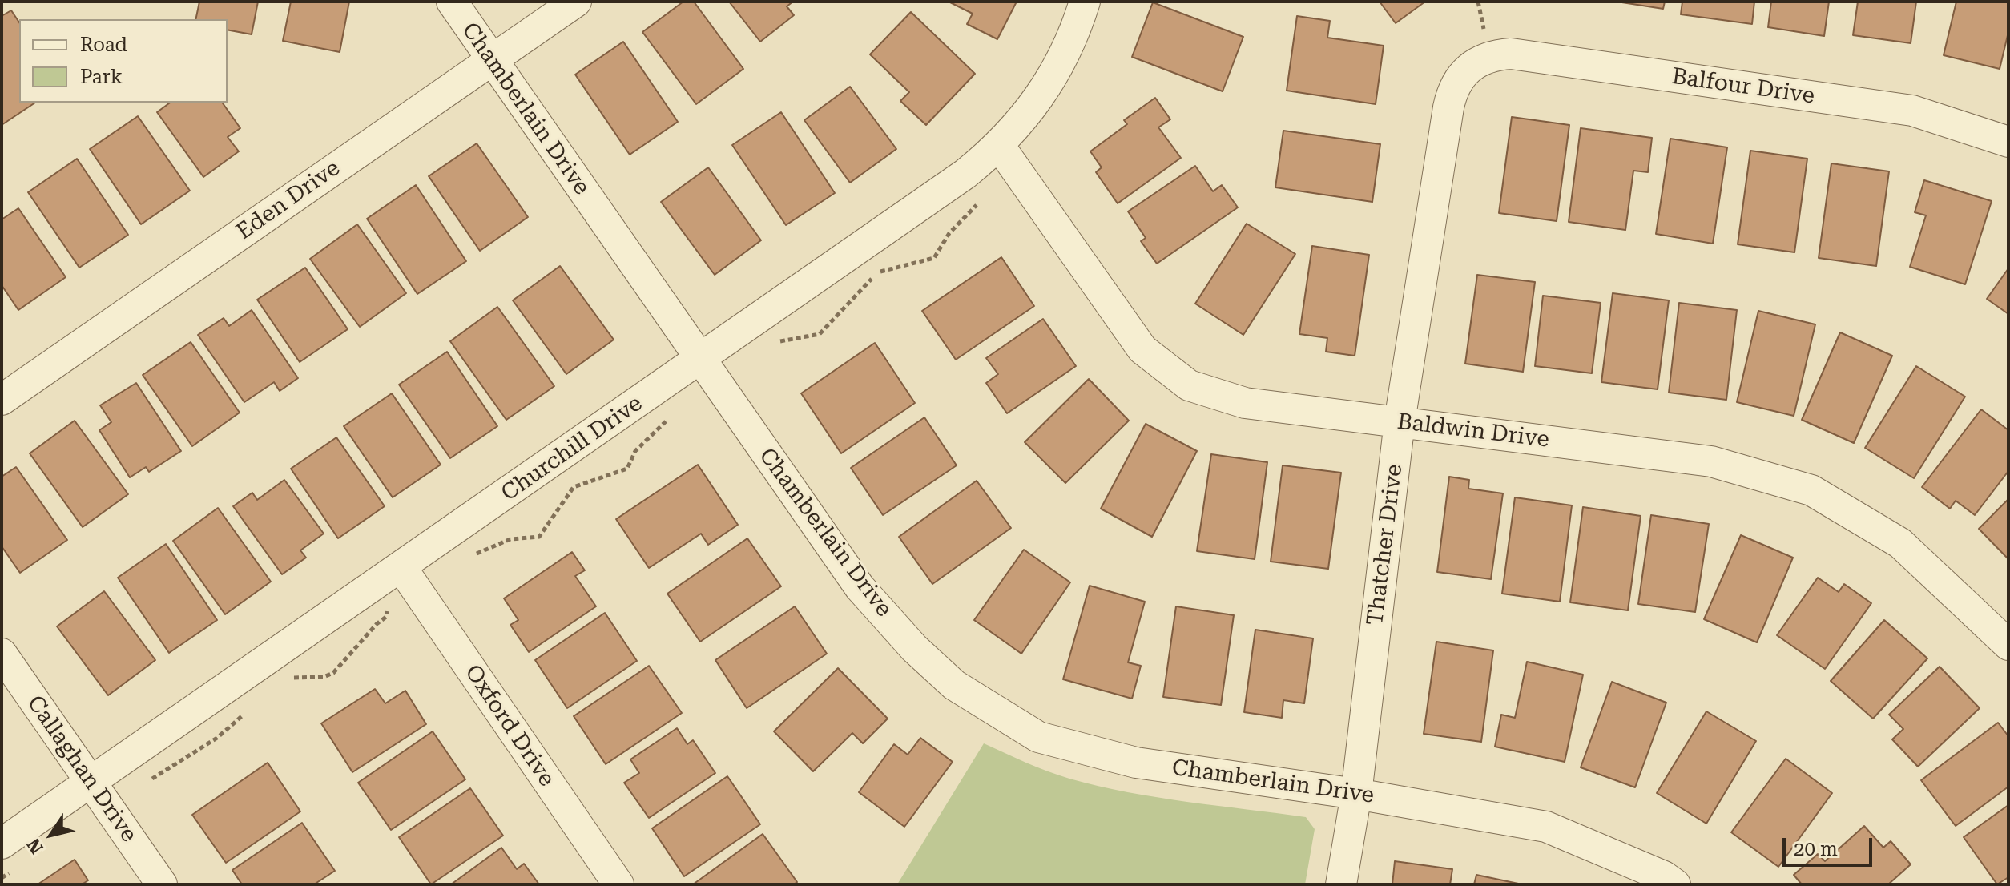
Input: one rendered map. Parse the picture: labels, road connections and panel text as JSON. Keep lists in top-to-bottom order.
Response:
{
  "streets": {
    "street": [
      "Balfour Drive",
      "Chamberlain Drive",
      "Eden Drive",
      "Baldwin Drive",
      "Churchill Drive",
      "Thatcher Drive",
      "Oxford Drive",
      "Callaghan Drive"
    ]
  },
  "crossings": [
    ["Balfour Drive", "Thatcher Drive"],
    ["Chamberlain Drive", "Eden Drive"],
    ["Chamberlain Drive", "Churchill Drive"],
    ["Chamberlain Drive", "Thatcher Drive"],
    ["Baldwin Drive", "Churchill Drive"],
    ["Baldwin Drive", "Thatcher Drive"],
    ["Churchill Drive", "Oxford Drive"],
    ["Churchill Drive", "Callaghan Drive"]
  ],
  "legend": ["Road", "Park"],
  "scale_bar": "20 m",
  "north": "bottom left"
}
